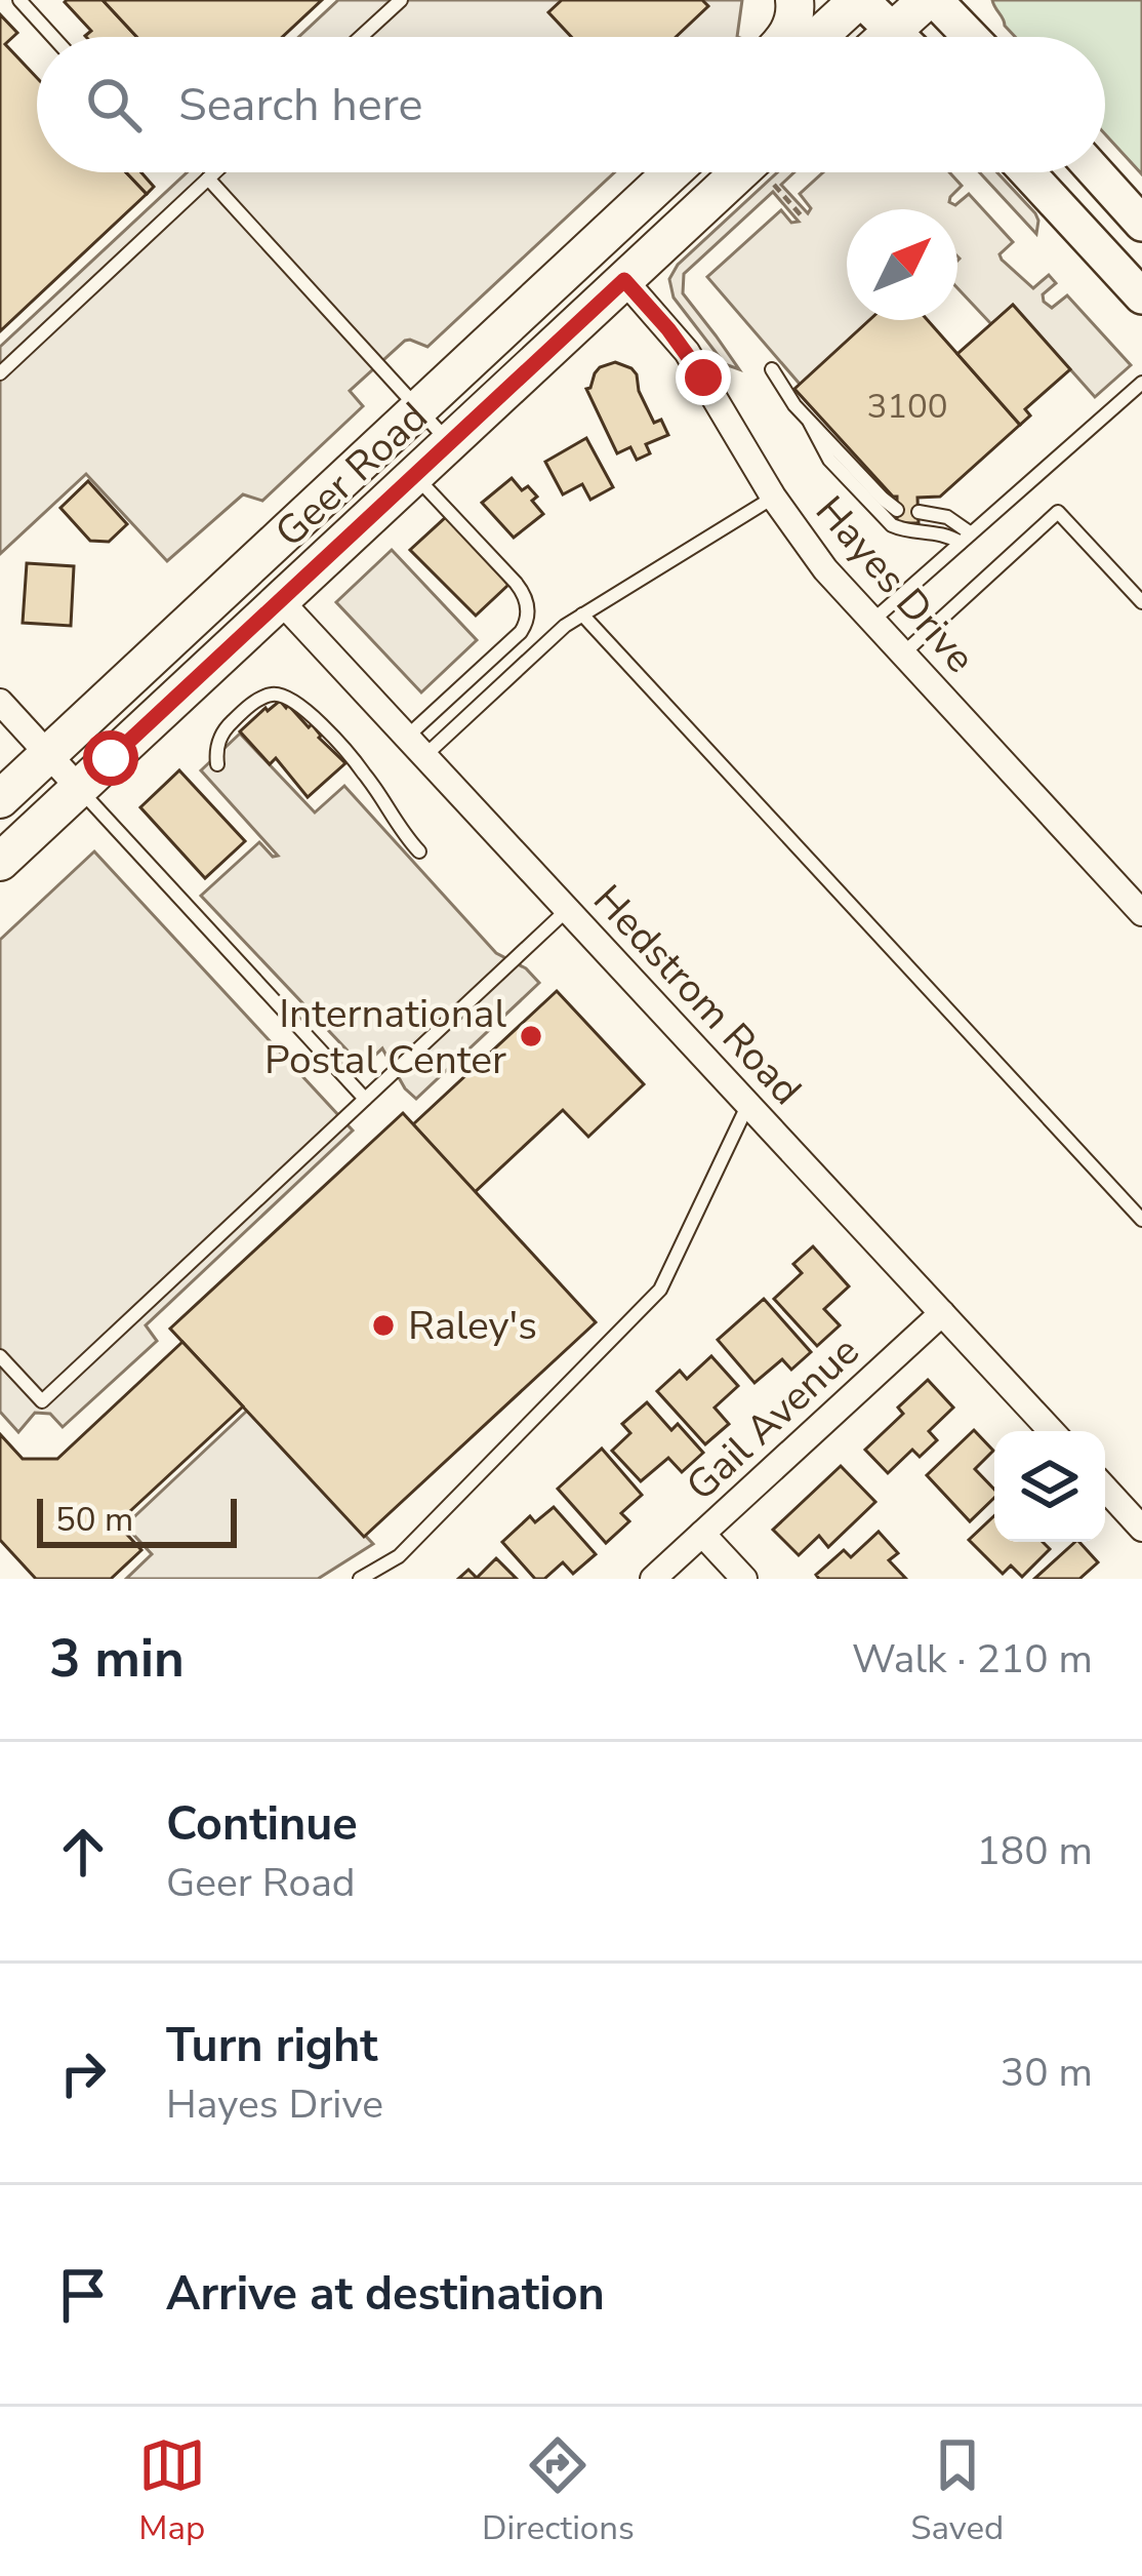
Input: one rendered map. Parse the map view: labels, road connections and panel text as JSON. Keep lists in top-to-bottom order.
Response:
{
  "streets": {
    "main road": ["Geer Road"],
    "street": ["Hayes Drive", "Hedstrom Road", "Gail Avenue"]
  },
  "crossings": [
    ["Geer Road", "Hayes Drive"],
    ["Geer Road", "Hedstrom Road"],
    ["Hedstrom Road", "Gail Avenue"]
  ],
  "places": ["International Postal Center", "Raley's"],
  "house_numbers": ["3100"],
  "scale_bar": "50 m",
  "north": "top right",
  "page": {
    "search": "Search here",
    "scale": "50 m",
    "heading": ["3 min", "Walk · 210 m"],
    "list": [
      ["Continue", "Geer Road", "180 m"],
      ["Turn right", "Hayes Drive", "30 m"],
      "Arrive at destination"
    ],
    "nav": ["Map", "Directions", "Saved"]
  }
}
